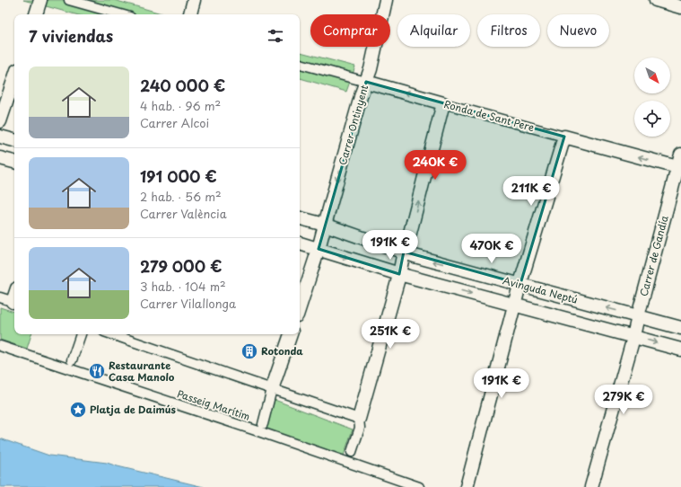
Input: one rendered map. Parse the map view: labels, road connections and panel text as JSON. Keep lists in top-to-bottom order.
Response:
{
  "streets": {
    "street": [
      "Ronda de Sant Pere",
      "Carrer Ontinyent",
      "Carrer de Gandía",
      "Avinguda Neptú",
      "Passeig Marítim"
    ]
  },
  "crossings": [
    ["Ronda de Sant Pere", "Carrer Ontinyent"],
    ["Ronda de Sant Pere", "Carrer de Gandía"],
    ["Carrer Ontinyent", "Avinguda Neptú"],
    ["Carrer de Gandía", "Avinguda Neptú"]
  ],
  "one_way": ["Ronda de Sant Pere"],
  "places": {
    "building": ["Rotonda"],
    "restaurant": ["Restaurante Casa Manolo"],
    "place": ["Platja de Daimús"]
  },
  "north": "bottom right",
  "page": {
    "chip": [
      "Comprar",
      "Alquilar",
      "Filtros",
      "Nuevo"
    ],
    "heading": "7 viviendas",
    "list": [
      {
        "name": "240 000 €",
        "note": "4 hab. · 96 m² · Carrer Alcoi"
      },
      {
        "name": "191 000 €",
        "note": "2 hab. · 56 m² · Carrer València"
      },
      {
        "name": "279 000 €",
        "note": "3 hab. · 104 m² · Carrer Vilallonga"
      }
    ],
    "price": [
      "240K €",
      "211K €",
      "191K €",
      "470K €",
      "251K €",
      "191K €",
      "279K €"
    ]
  }
}
